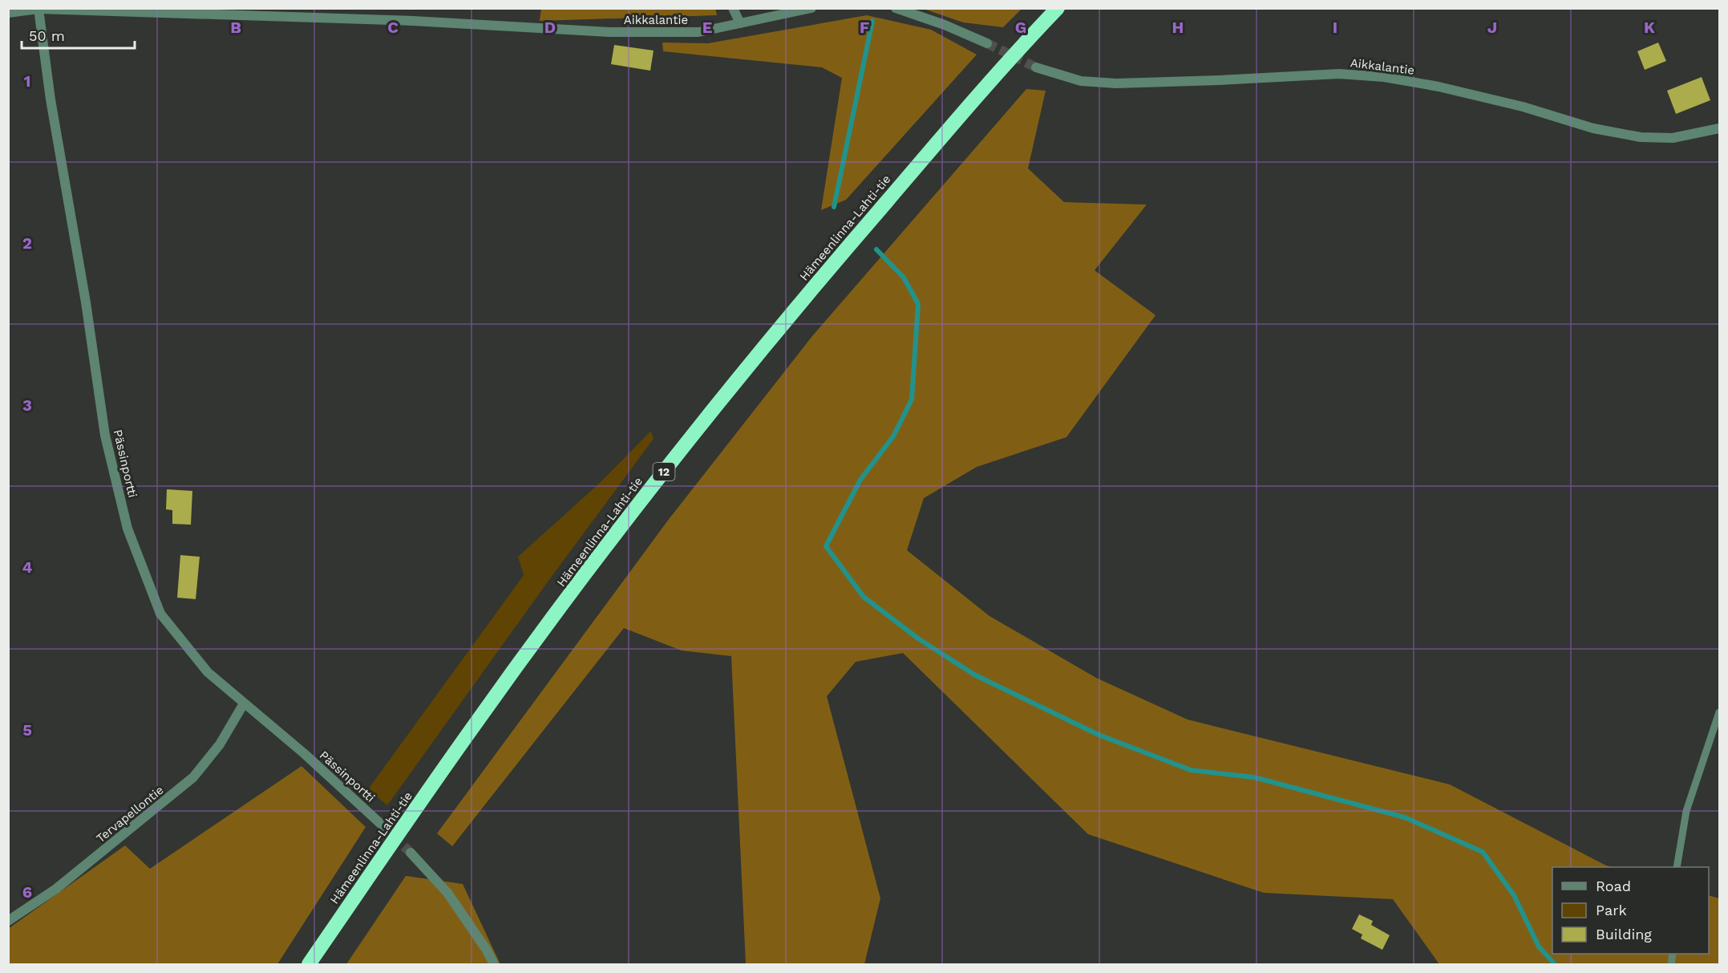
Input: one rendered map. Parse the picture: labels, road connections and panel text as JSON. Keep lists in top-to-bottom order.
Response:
{
  "streets": {
    "highway": ["Hämeenlinna-Lahti-tie", "12"],
    "street": ["Aikkalantie", "Pässinportti", "Tervapellontie"]
  },
  "crossings": [
    ["Aikkalantie", "Pässinportti"],
    ["Pässinportti", "Tervapellontie"]
  ],
  "legend": ["Road", "Park", "Building"],
  "scale_bar": "50 m",
  "grid": {
    "columns": [
      "B",
      "C",
      "D",
      "E",
      "F",
      "G",
      "H",
      "I",
      "J",
      "K"
    ],
    "rows": [
      "1",
      "2",
      "3",
      "4",
      "5",
      "6"
    ]
  }
}
